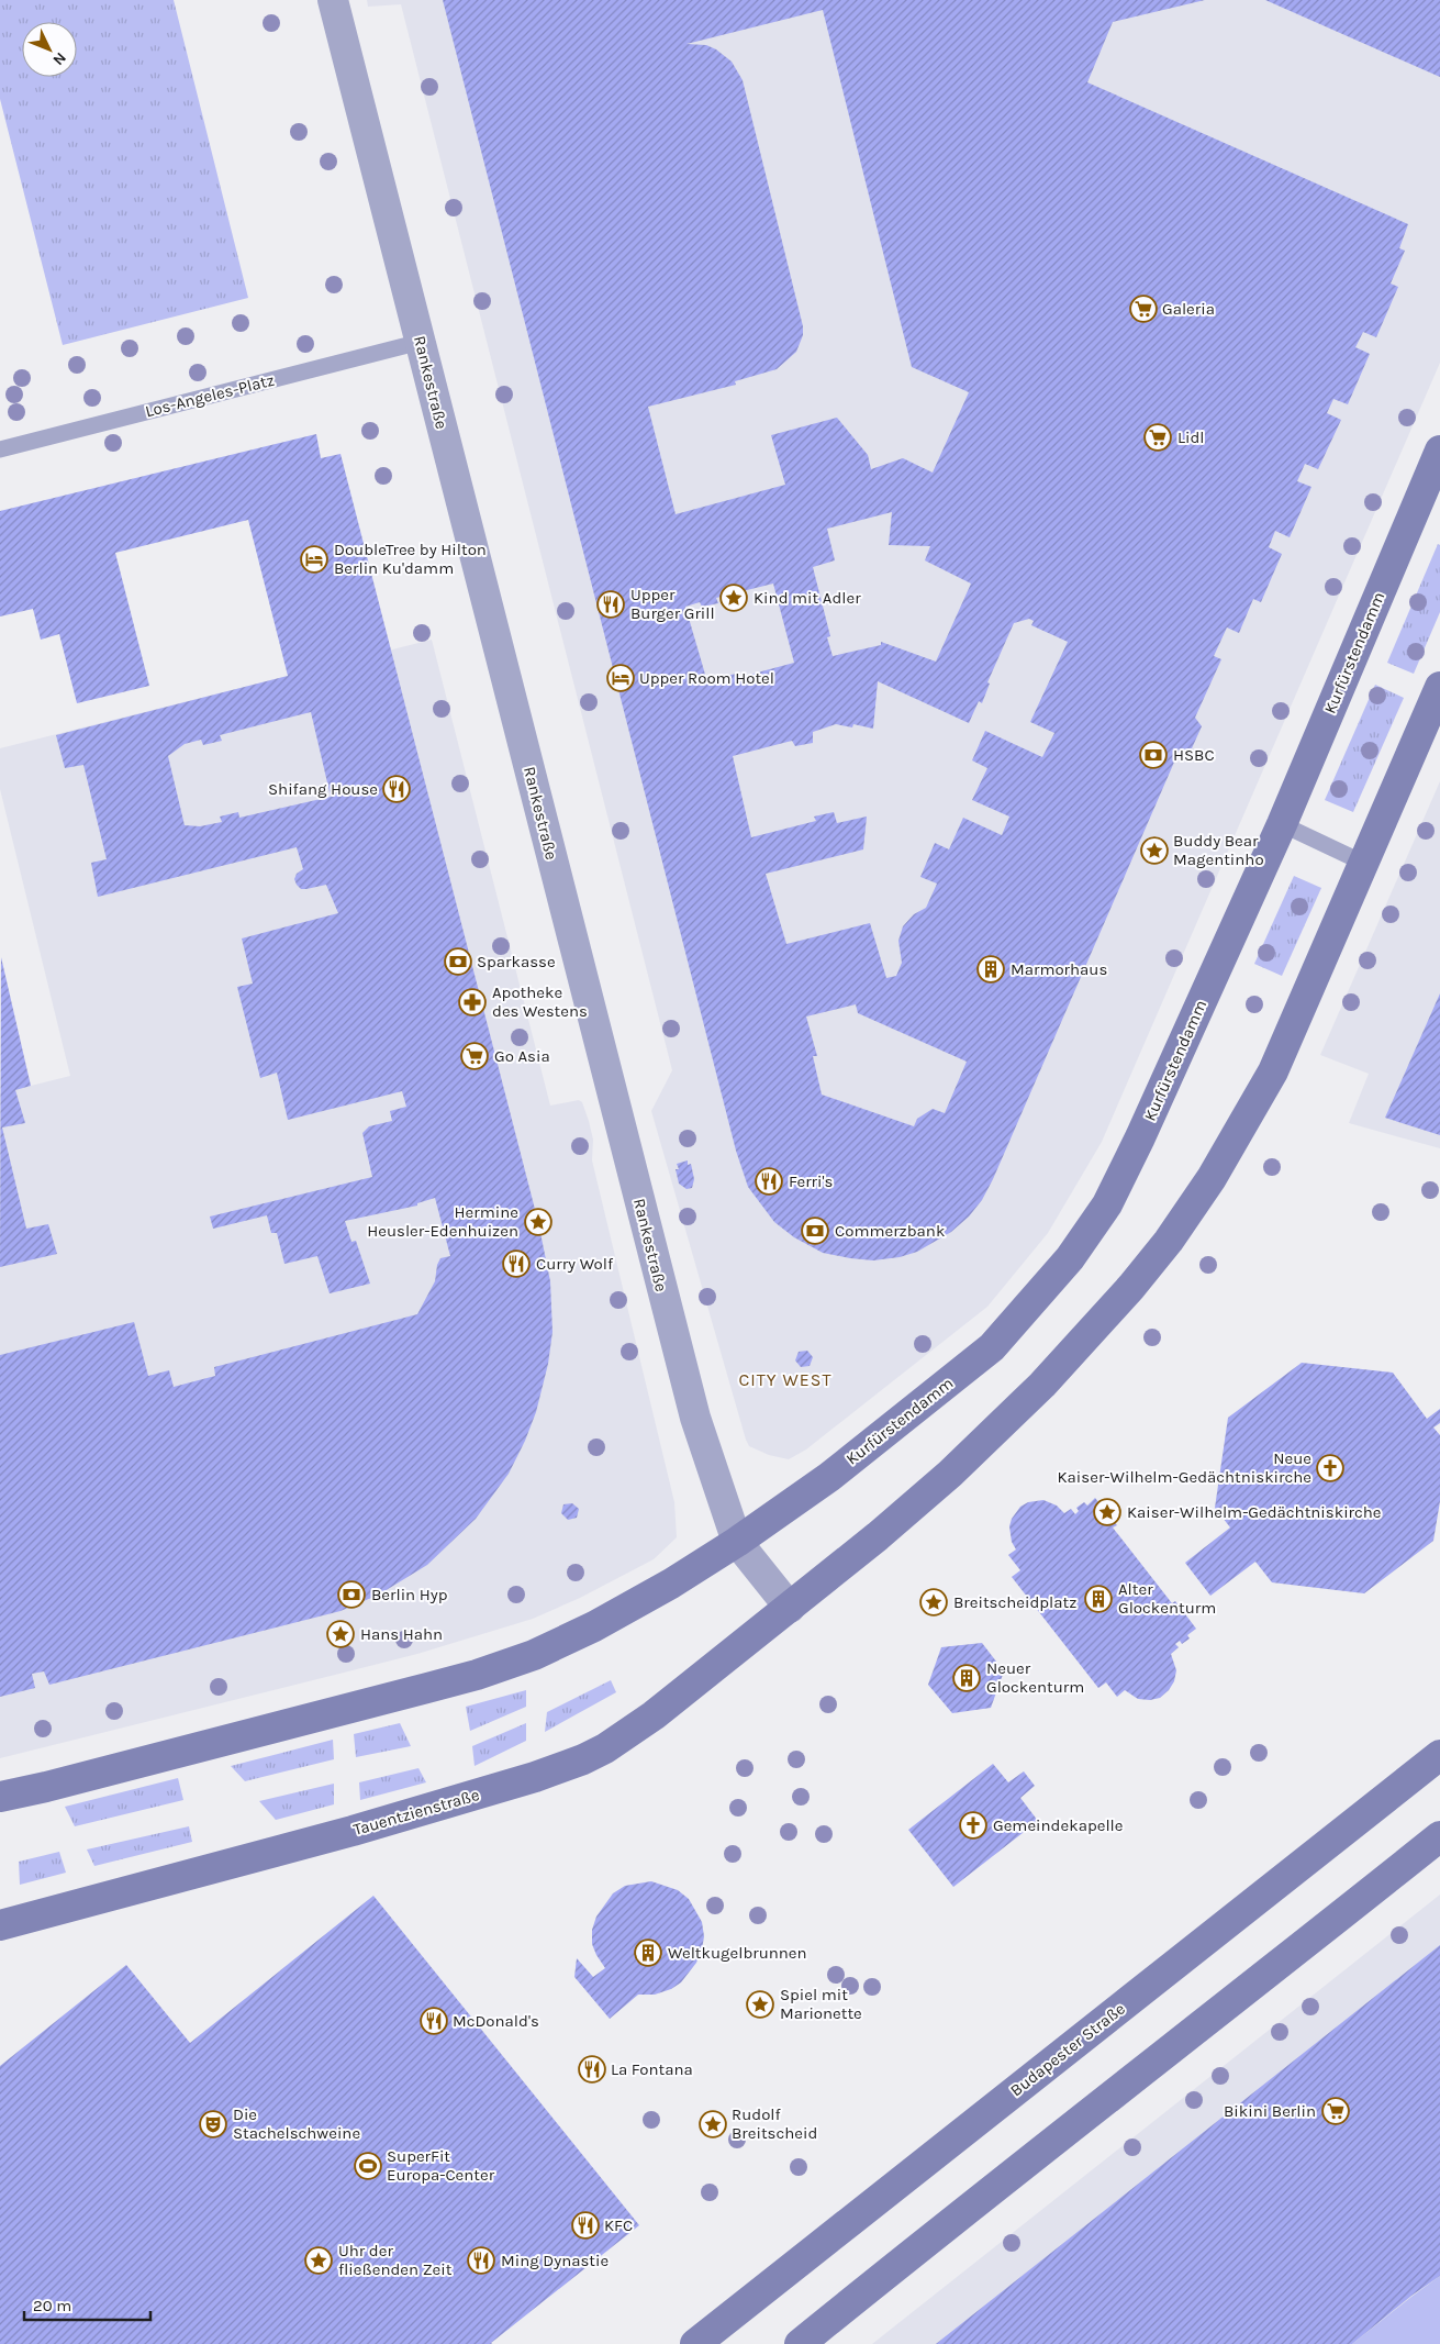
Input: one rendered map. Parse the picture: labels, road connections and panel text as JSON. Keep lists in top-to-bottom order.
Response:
{
  "streets": {
    "main road": ["Kurfürstendamm", "Tauentzienstraße", "Budapester Straße"],
    "street": ["Rankestraße"],
    "lane": ["Los-Angeles-Platz"]
  },
  "crossings": [
    ["Rankestraße", "Los-Angeles-Platz"],
    ["Rankestraße", "Kurfürstendamm"],
    ["Rankestraße", "Tauentzienstraße"]
  ],
  "districts": ["CITY WEST"],
  "places": {
    "supermarket": [
      "Galeria",
      "Lidl",
      "Go Asia",
      "Bikini Berlin"
    ],
    "hotel": ["DoubleTree by Hilton Berlin Ku'damm", "Upper Room Hotel"],
    "place": [
      "Kind mit Adler",
      "Buddy Bear Magentinho",
      "Hermine Heusler-Edenhuizen",
      "Kaiser-Wilhelm-Gedächtniskirche",
      "Breitscheidplatz",
      "Hans Hahn",
      "Spiel mit Marionette",
      "Rudolf Breitscheid",
      "Uhr der fließenden Zeit"
    ],
    "restaurant": [
      "Upper Burger Grill",
      "Shifang House",
      "Ferri's",
      "Curry Wolf",
      "McDonald's",
      "La Fontana",
      "KFC",
      "Ming Dynastie"
    ],
    "bank": [
      "HSBC",
      "Sparkasse",
      "Commerzbank",
      "Berlin Hyp"
    ],
    "building": [
      "Marmorhaus",
      "Alter Glockenturm",
      "Neuer Glockenturm",
      "Weltkugelbrunnen"
    ],
    "pharmacy": ["Apotheke des Westens"],
    "church": ["Neue Kaiser-Wilhelm-Gedächtniskirche", "Gemeindekapelle"],
    "theatre": ["Die Stachelschweine"],
    "sports": ["SuperFit Europa-Center"]
  },
  "scale_bar": "20 m",
  "north": "bottom right"
}
